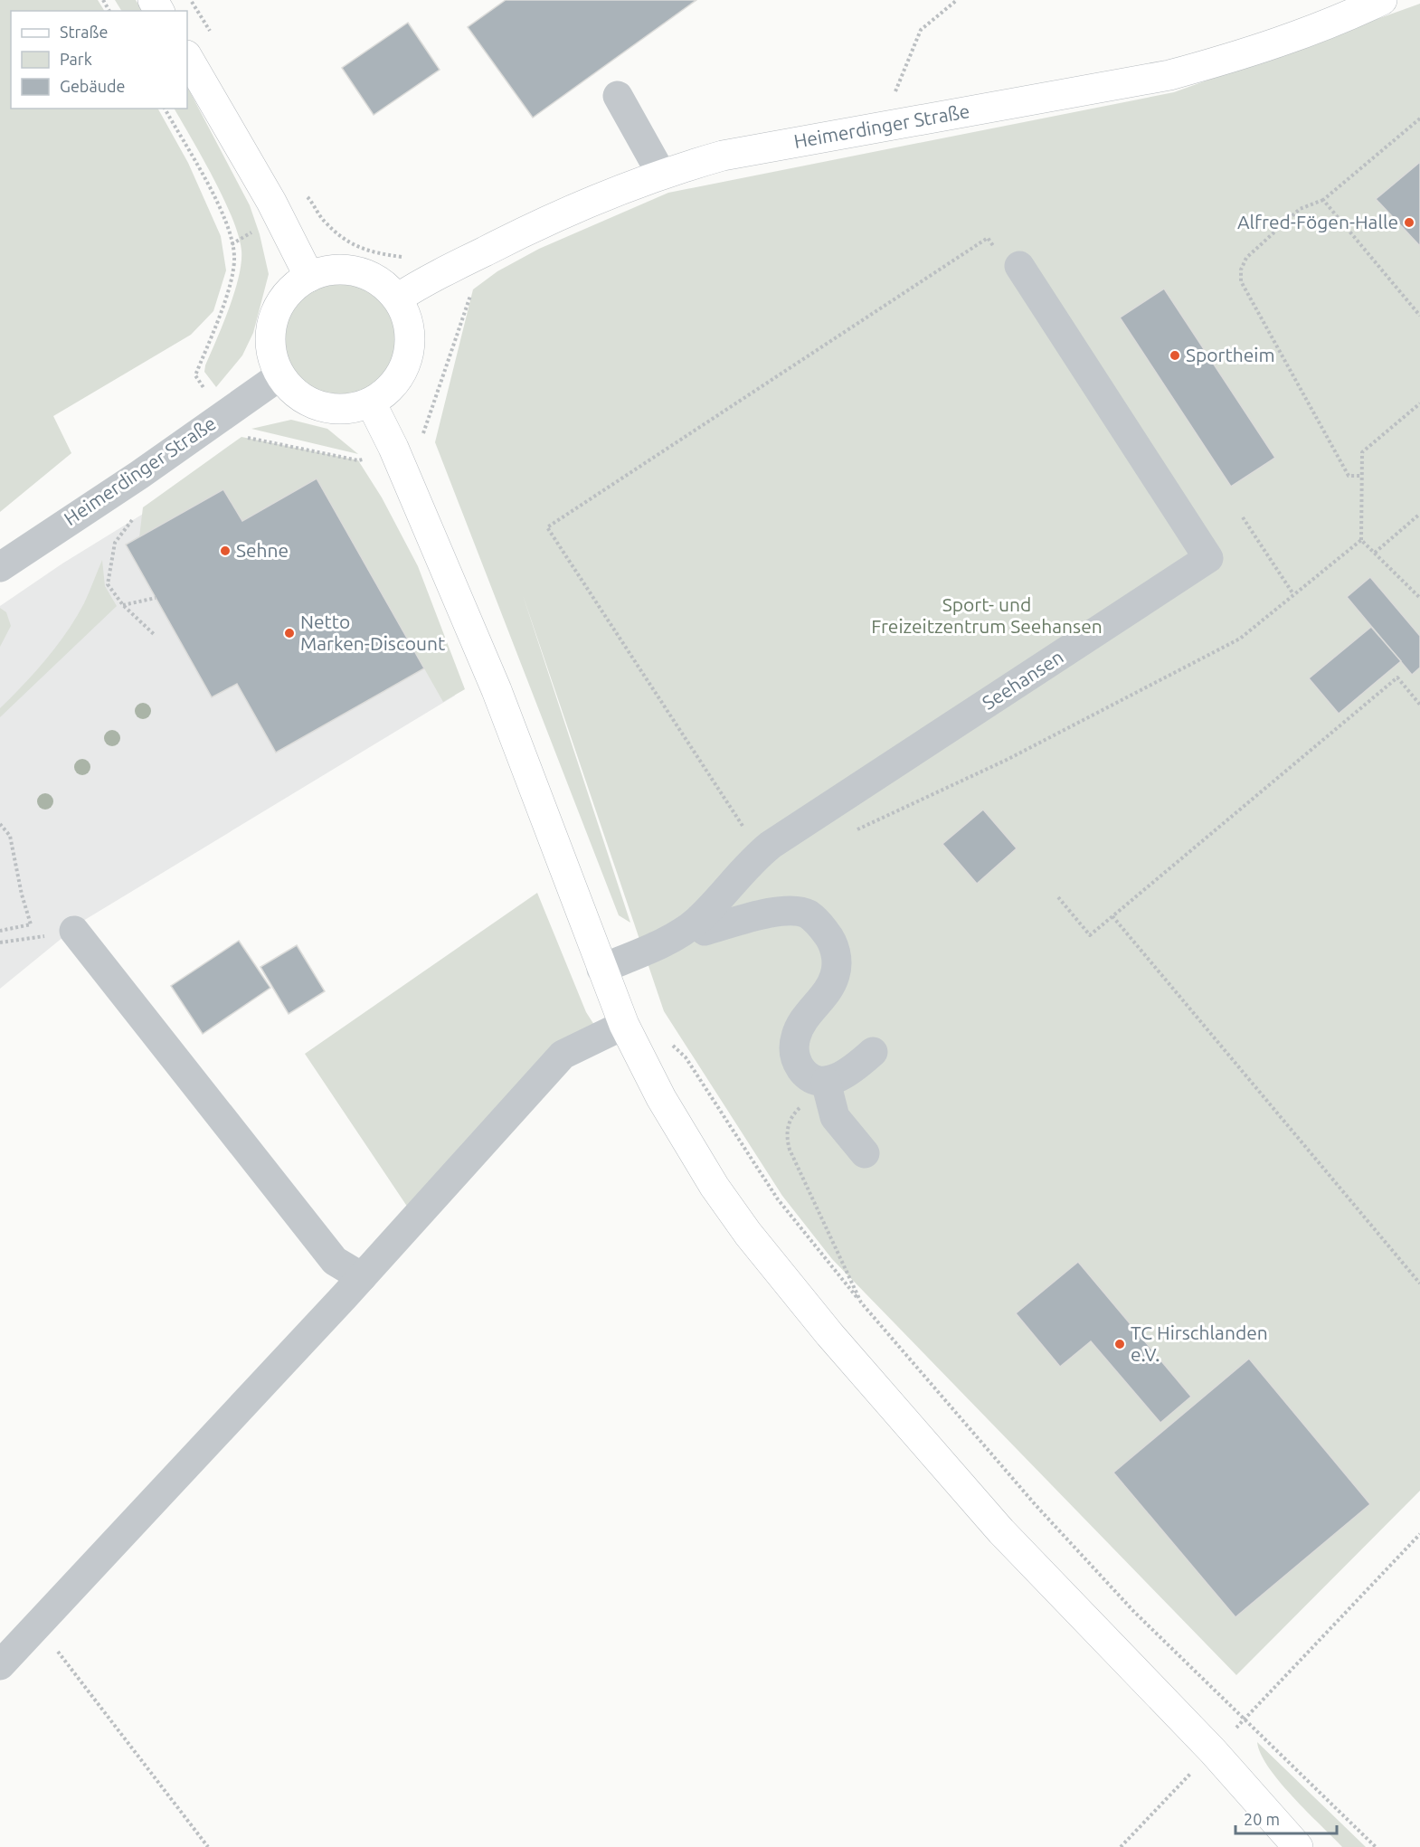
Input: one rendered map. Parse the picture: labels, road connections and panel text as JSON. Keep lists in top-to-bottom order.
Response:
{
  "streets": {
    "main road": ["Heimerdinger Straße"],
    "street": ["Seehansen"]
  },
  "parks": ["Sport- und Freizeitzentrum Seehansen"],
  "places": [
    "Alfred-Fögen-Halle",
    "Sportheim",
    "Sehne",
    "Netto Marken-Discount",
    "TC Hirschlanden e.V."
  ],
  "legend": ["Straße", "Park", "Gebäude"],
  "scale_bar": "20 m"
}
